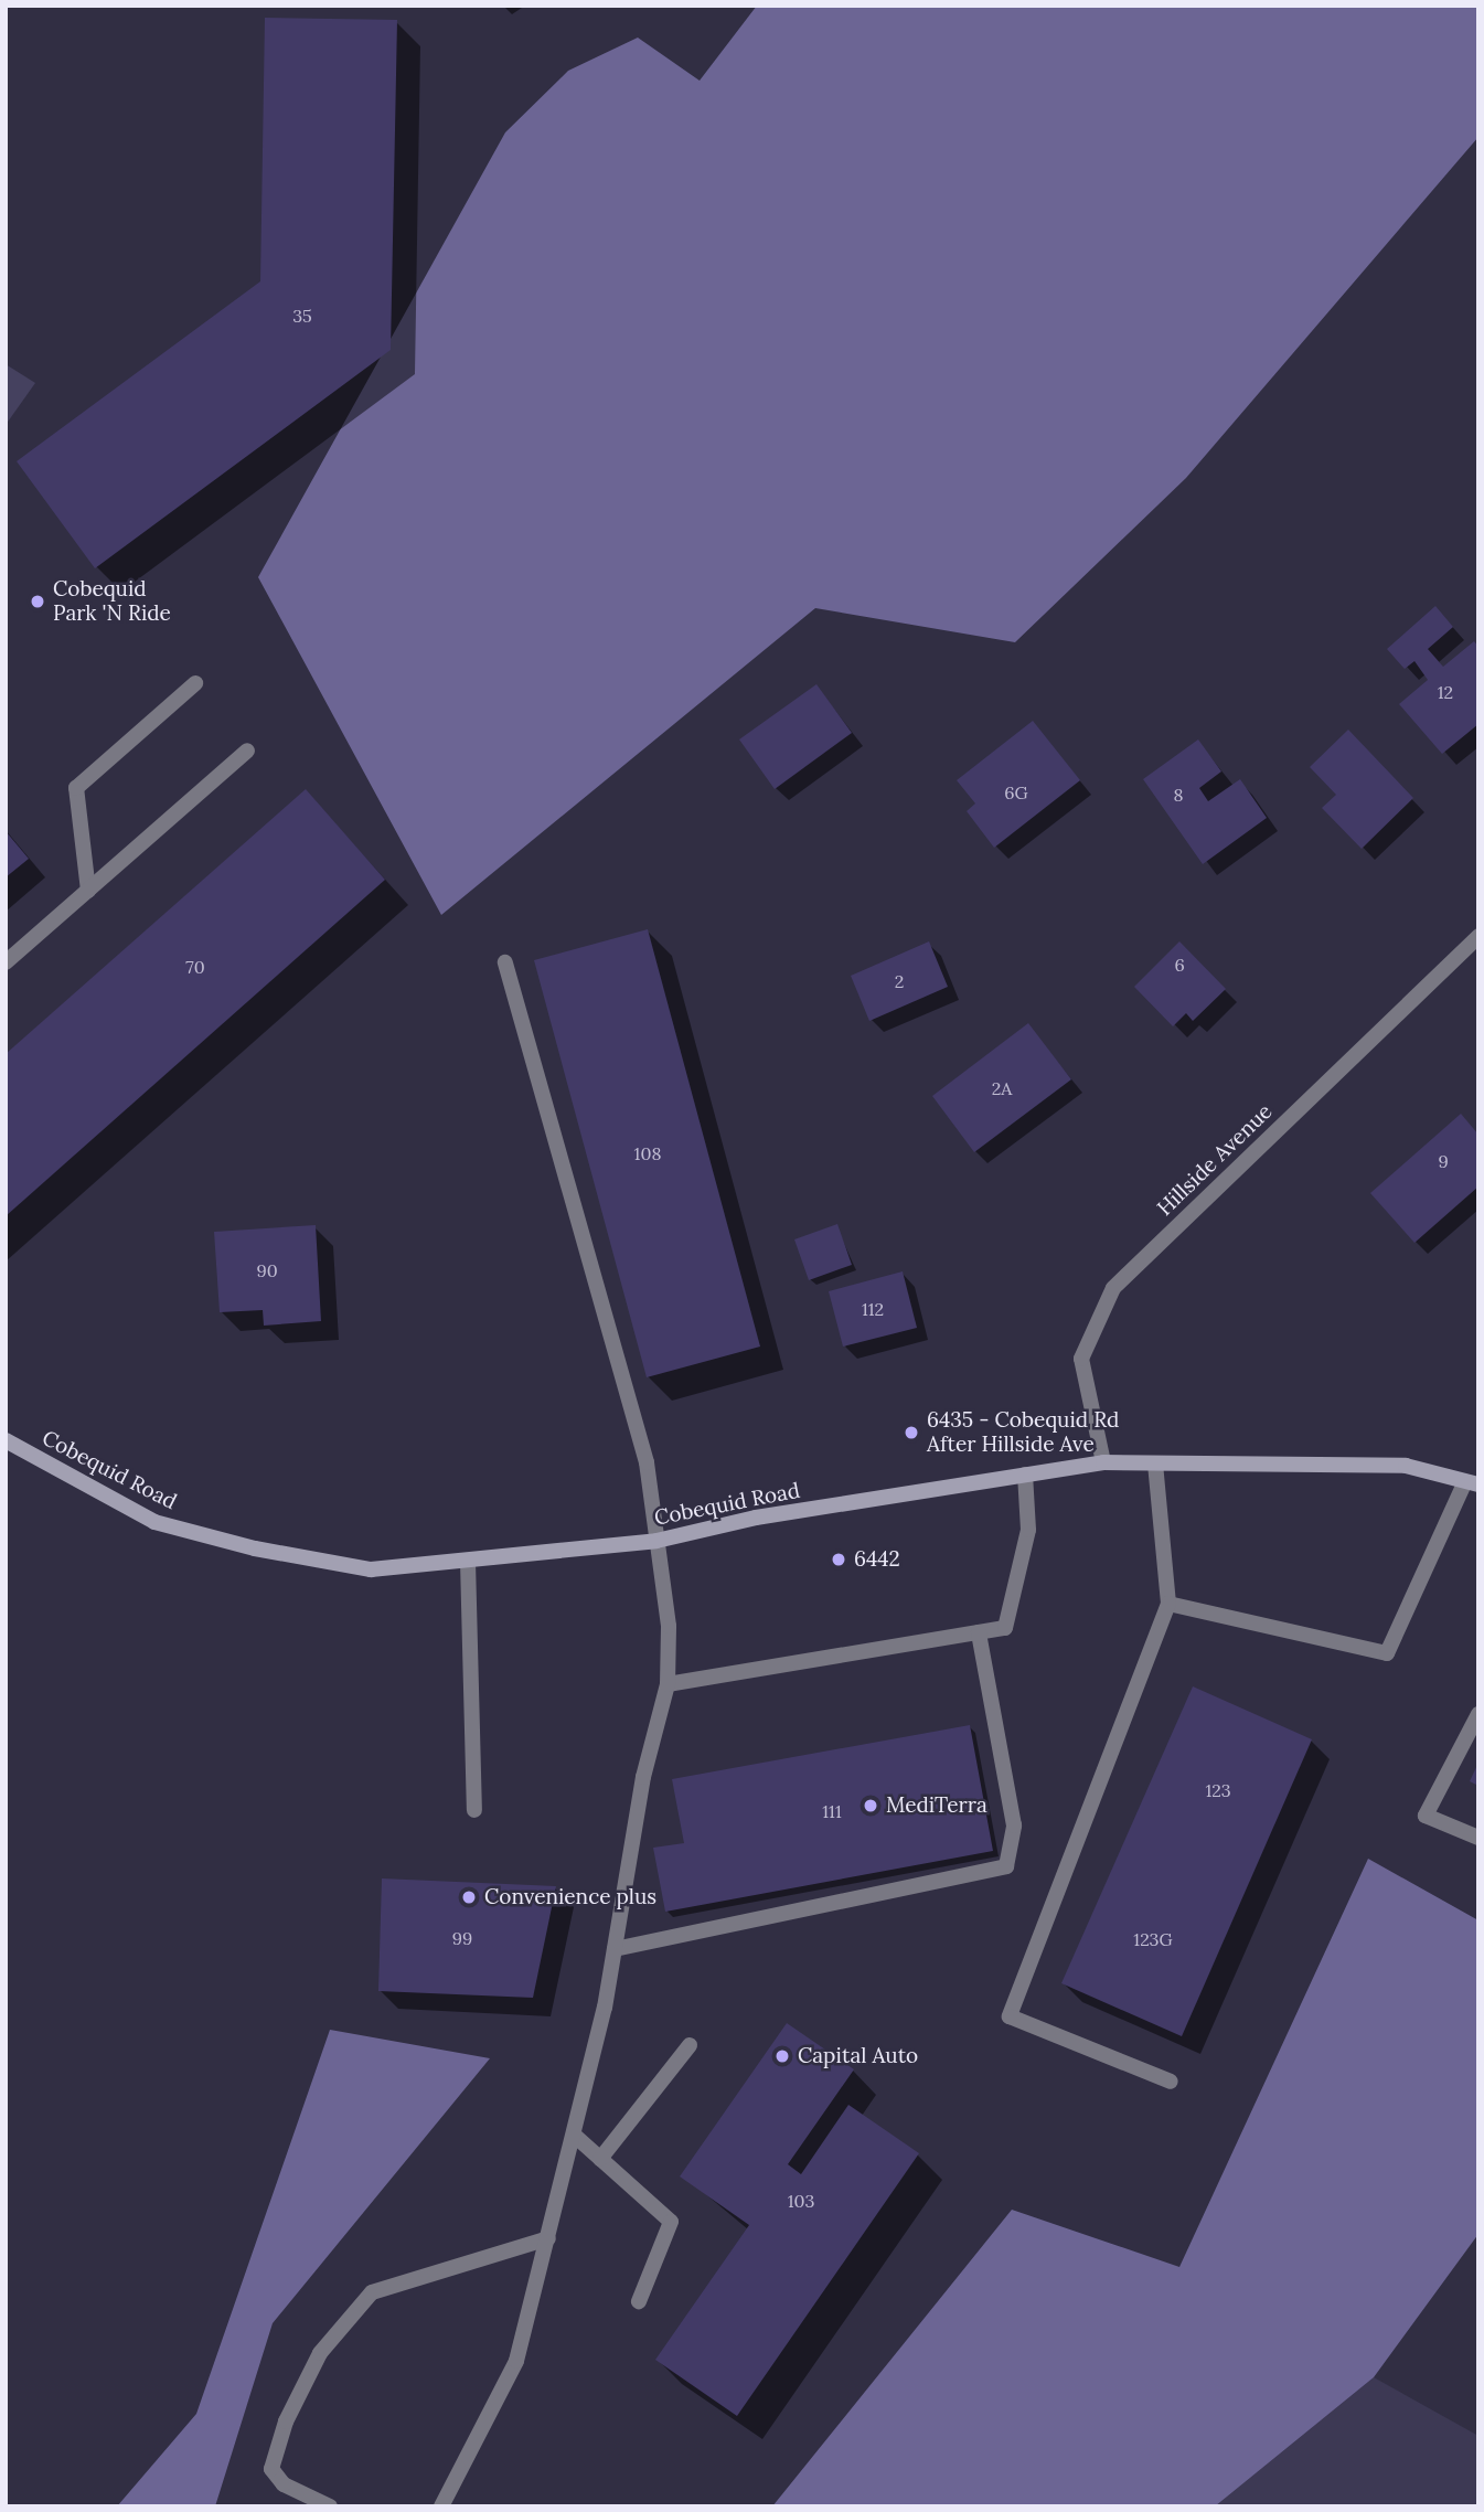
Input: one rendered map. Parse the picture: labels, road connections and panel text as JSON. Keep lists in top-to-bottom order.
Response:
{
  "streets": {
    "main road": ["Cobequid Road"],
    "street": ["Hillside Avenue"]
  },
  "crossings": [
    ["Hillside Avenue", "Cobequid Road"]
  ],
  "places": [
    "Cobequid Park 'N Ride",
    "6435 - Cobequid Rd After Hillside Ave",
    "6442",
    "MediTerra",
    "Convenience plus",
    "Capital Auto"
  ],
  "house_numbers": [
    "35",
    "12",
    "6G",
    "8",
    "6",
    "70",
    "2",
    "2A",
    "108",
    "9",
    "90",
    "112",
    "123",
    "111",
    "99",
    "123G",
    "103"
  ]
}
